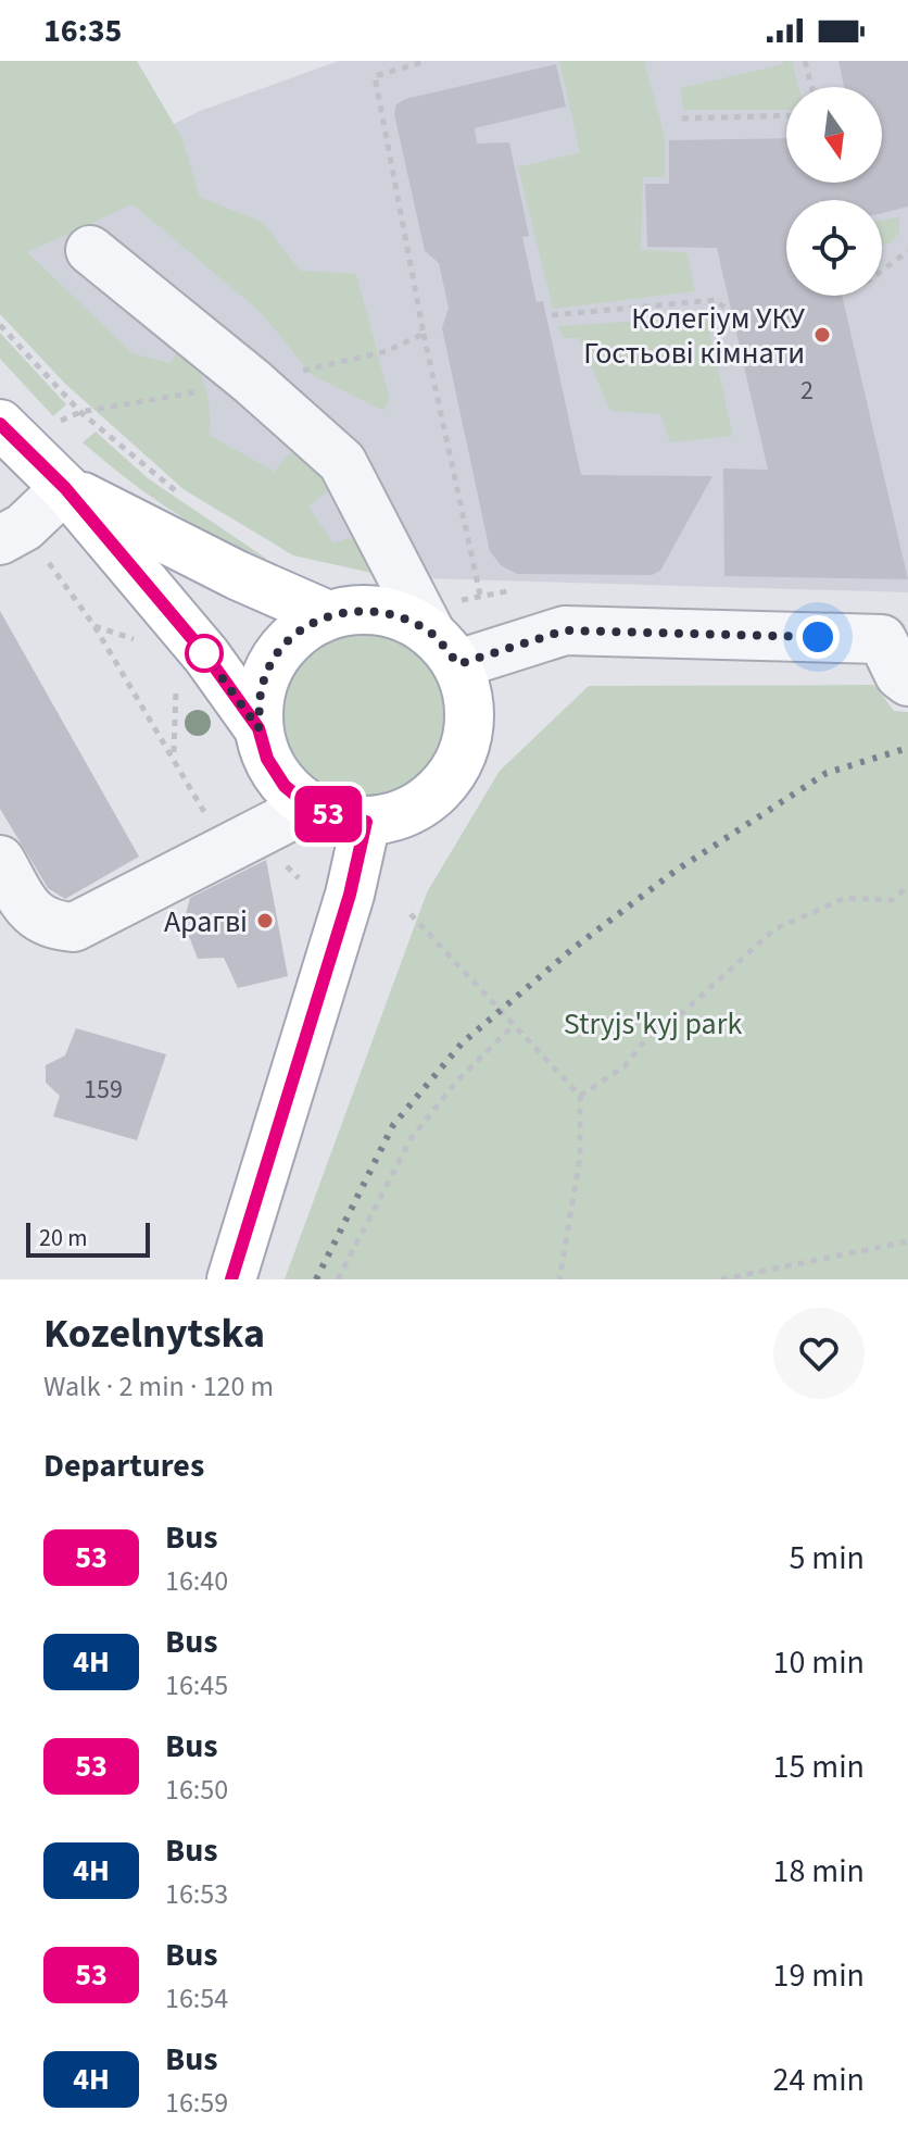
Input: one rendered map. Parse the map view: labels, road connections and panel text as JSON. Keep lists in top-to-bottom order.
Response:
{
  "parks": ["Stryjs'kyj park"],
  "places": ["Колегіум УКУ Гостьові кімнати", "Арагві"],
  "lines": ["bus line 53"],
  "house_numbers": ["2", "159"],
  "scale_bar": "20 m",
  "north": "bottom",
  "page": {
    "status": "16:35",
    "on_map": "53",
    "scale": "20 m",
    "heading": [
      ["Kozelnytska", "Walk · 2 min · 120 m"],
      "Departures"
    ],
    "list": [
      {
        "mark": "53",
        "name": "Bus",
        "note": "16:40",
        "value": "5 min"
      },
      {
        "mark": "4Н",
        "name": "Bus",
        "note": "16:45",
        "value": "10 min"
      },
      {
        "mark": "53",
        "name": "Bus",
        "note": "16:50",
        "value": "15 min"
      },
      {
        "mark": "4Н",
        "name": "Bus",
        "note": "16:53",
        "value": "18 min"
      },
      {
        "mark": "53",
        "name": "Bus",
        "note": "16:54",
        "value": "19 min"
      },
      {
        "mark": "4Н",
        "name": "Bus",
        "note": "16:59",
        "value": "24 min"
      }
    ]
  }
}
